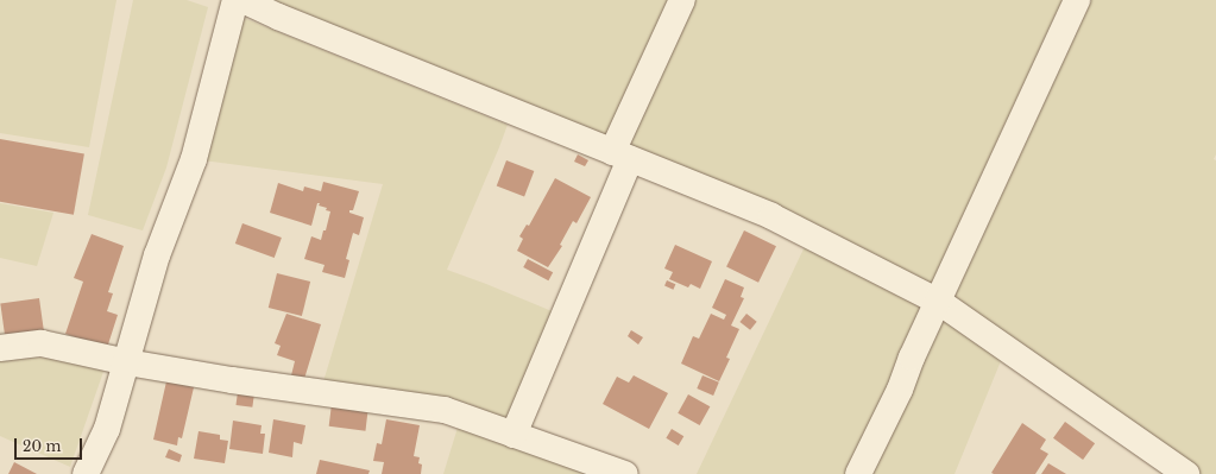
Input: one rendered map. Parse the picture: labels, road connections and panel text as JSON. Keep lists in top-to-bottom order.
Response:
{
  "scale_bar": "20 m"
}
